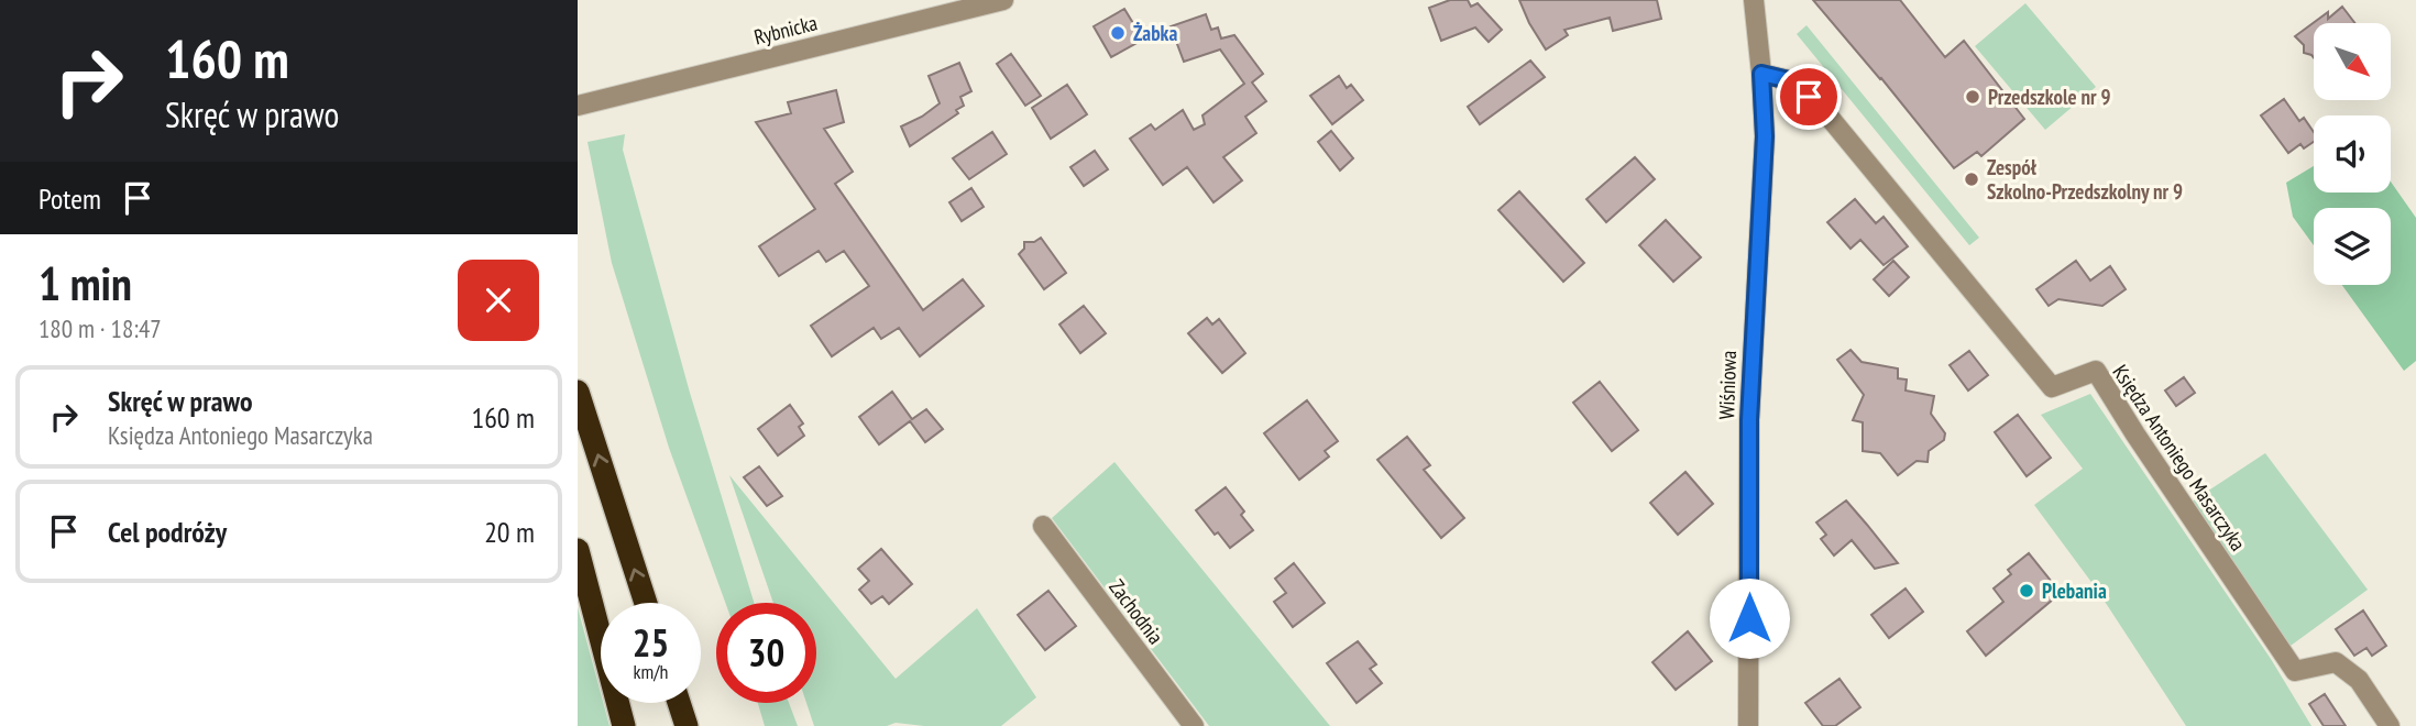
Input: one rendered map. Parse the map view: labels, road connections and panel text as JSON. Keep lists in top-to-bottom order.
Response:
{
  "streets": {
    "street": [
      "Rybnicka",
      "Wiśniowa",
      "Księdza Antoniego Masarczyka",
      "Zachodnia"
    ]
  },
  "crossings": [
    ["Wiśniowa", "Księdza Antoniego Masarczyka"]
  ],
  "places": [
    "Żabka",
    "Przedszkole nr 9",
    "Zespół Szkolno-Przedszkolny nr 9",
    "Plebania"
  ],
  "north": "bottom right",
  "page": {
    "turn": ["160 m", "Skręć w prawo"],
    "then": "Potem",
    "heading": ["1 min", "180 m · 18:47"],
    "list": [
      {
        "name": "Skręć w prawo",
        "note": "Księdza Antoniego Masarczyka",
        "value": "160 m"
      },
      {
        "name": "Cel podróży",
        "value": "20 m"
      }
    ],
    "speed": "25 km/h",
    "limit": "30"
  }
}
